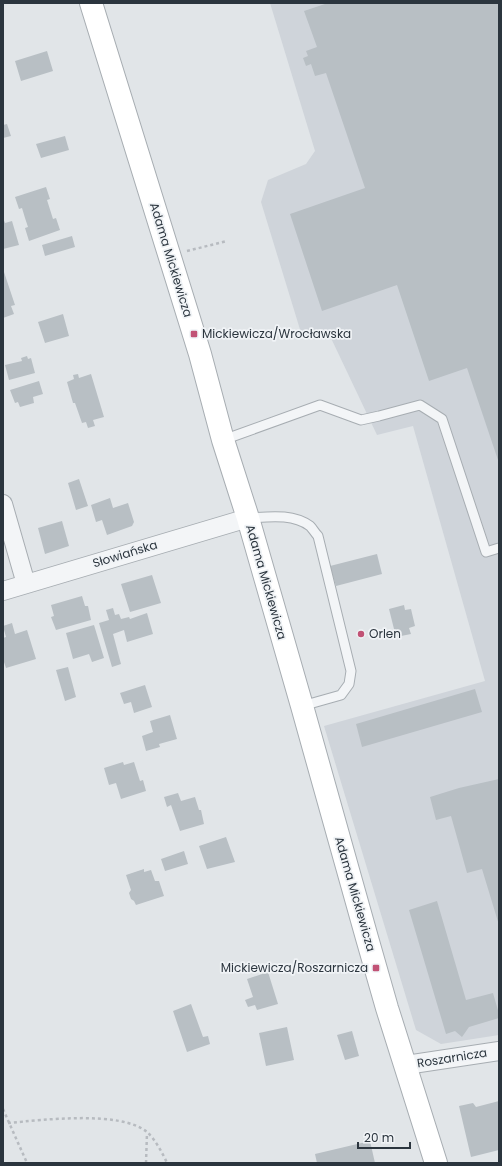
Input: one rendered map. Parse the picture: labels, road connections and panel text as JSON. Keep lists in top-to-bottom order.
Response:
{
  "streets": {
    "street": ["Adama Mickiewicza", "Słowiańska", "Roszarnicza"]
  },
  "crossings": [
    ["Adama Mickiewicza", "Słowiańska"],
    ["Adama Mickiewicza", "Roszarnicza"]
  ],
  "places": {
    "transit": ["Mickiewicza/Wrocławska", "Mickiewicza/Roszarnicza"],
    "other": ["Orlen"]
  },
  "scale_bar": "20 m"
}
